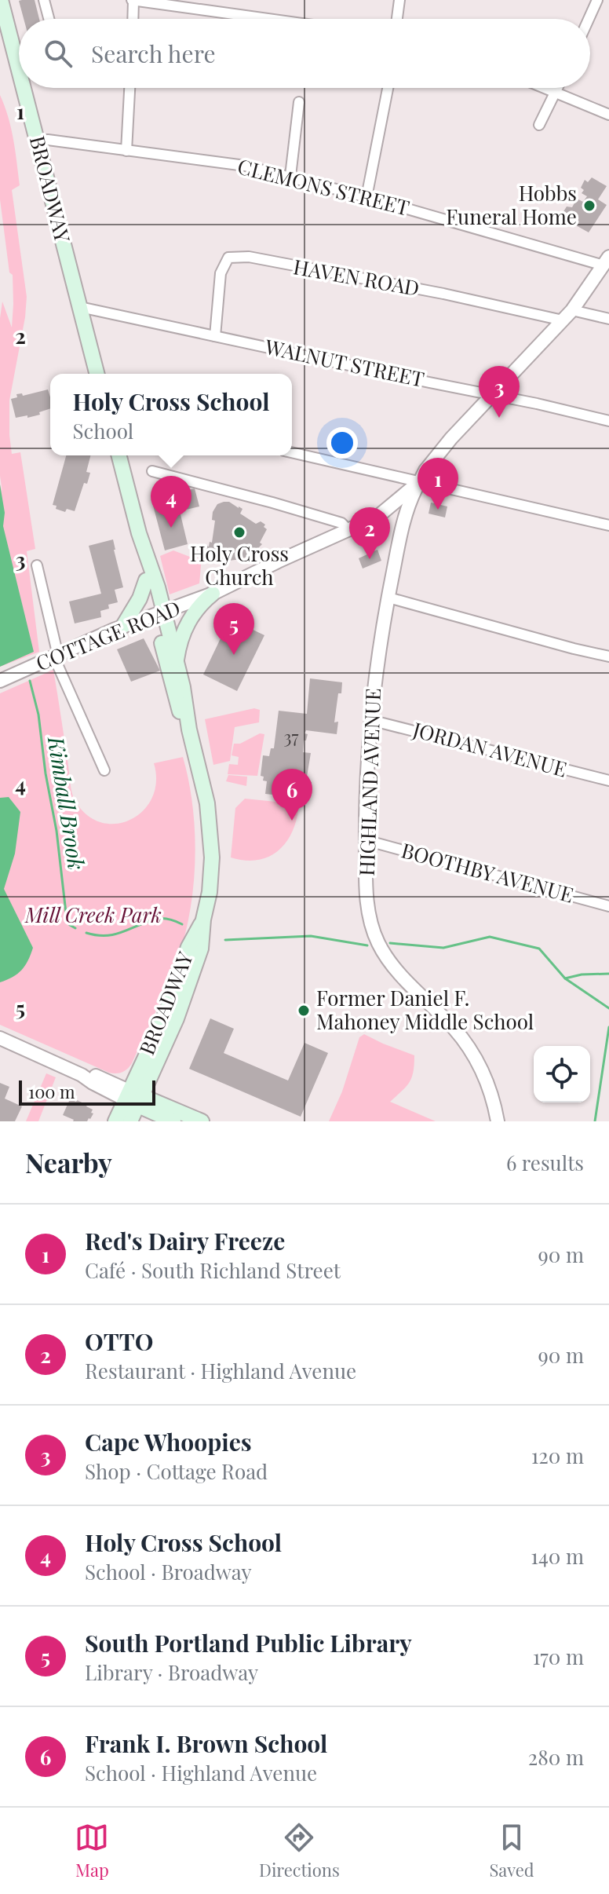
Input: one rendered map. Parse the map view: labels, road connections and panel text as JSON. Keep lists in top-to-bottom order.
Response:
{
  "streets": {
    "main road": ["BROADWAY"],
    "street": [
      "CLEMONS STREET",
      "HAVEN ROAD",
      "WALNUT STREET",
      "COTTAGE ROAD",
      "JORDAN AVENUE",
      "HIGHLAND AVENUE",
      "BOOTHBY AVENUE"
    ]
  },
  "crossings": [
    ["CLEMONS STREET", "BROADWAY"],
    ["CLEMONS STREET", "COTTAGE ROAD"],
    ["BROADWAY", "WALNUT STREET"],
    ["BROADWAY", "COTTAGE ROAD"],
    ["HAVEN ROAD", "WALNUT STREET"],
    ["HAVEN ROAD", "COTTAGE ROAD"],
    ["WALNUT STREET", "COTTAGE ROAD"],
    ["COTTAGE ROAD", "HIGHLAND AVENUE"],
    ["JORDAN AVENUE", "HIGHLAND AVENUE"],
    ["HIGHLAND AVENUE", "BOOTHBY AVENUE"]
  ],
  "water": ["Kimball Brook"],
  "parks": ["Mill Creek Park"],
  "places": ["Hobbs Funeral Home", "Holy Cross Church", "Former Daniel F. Mahoney Middle School"],
  "house_numbers": ["37"],
  "scale_bar": "100 m",
  "page": {
    "search": "Search here",
    "pins": [
      "3",
      "1",
      "4",
      "2",
      "5",
      "6"
    ],
    "popup": ["Holy Cross School", "School"],
    "scale": "100 m",
    "heading": ["Nearby", "6 results"],
    "list": [
      {
        "mark": "1",
        "name": "Red's Dairy Freeze",
        "note": "Café · South Richland Street",
        "value": "90 m"
      },
      {
        "mark": "2",
        "name": "OTTO",
        "note": "Restaurant · Highland Avenue",
        "value": "90 m"
      },
      {
        "mark": "3",
        "name": "Cape Whoopies",
        "note": "Shop · Cottage Road",
        "value": "120 m"
      },
      {
        "mark": "4",
        "name": "Holy Cross School",
        "note": "School · Broadway",
        "value": "140 m"
      },
      {
        "mark": "5",
        "name": "South Portland Public Library",
        "note": "Library · Broadway",
        "value": "170 m"
      },
      {
        "mark": "6",
        "name": "Frank I. Brown School",
        "note": "School · Highland Avenue",
        "value": "280 m"
      }
    ],
    "nav": ["Map", "Directions", "Saved"]
  },
  "grid": {
    "rows": [
      "1",
      "2",
      "3",
      "4",
      "5"
    ]
  }
}
